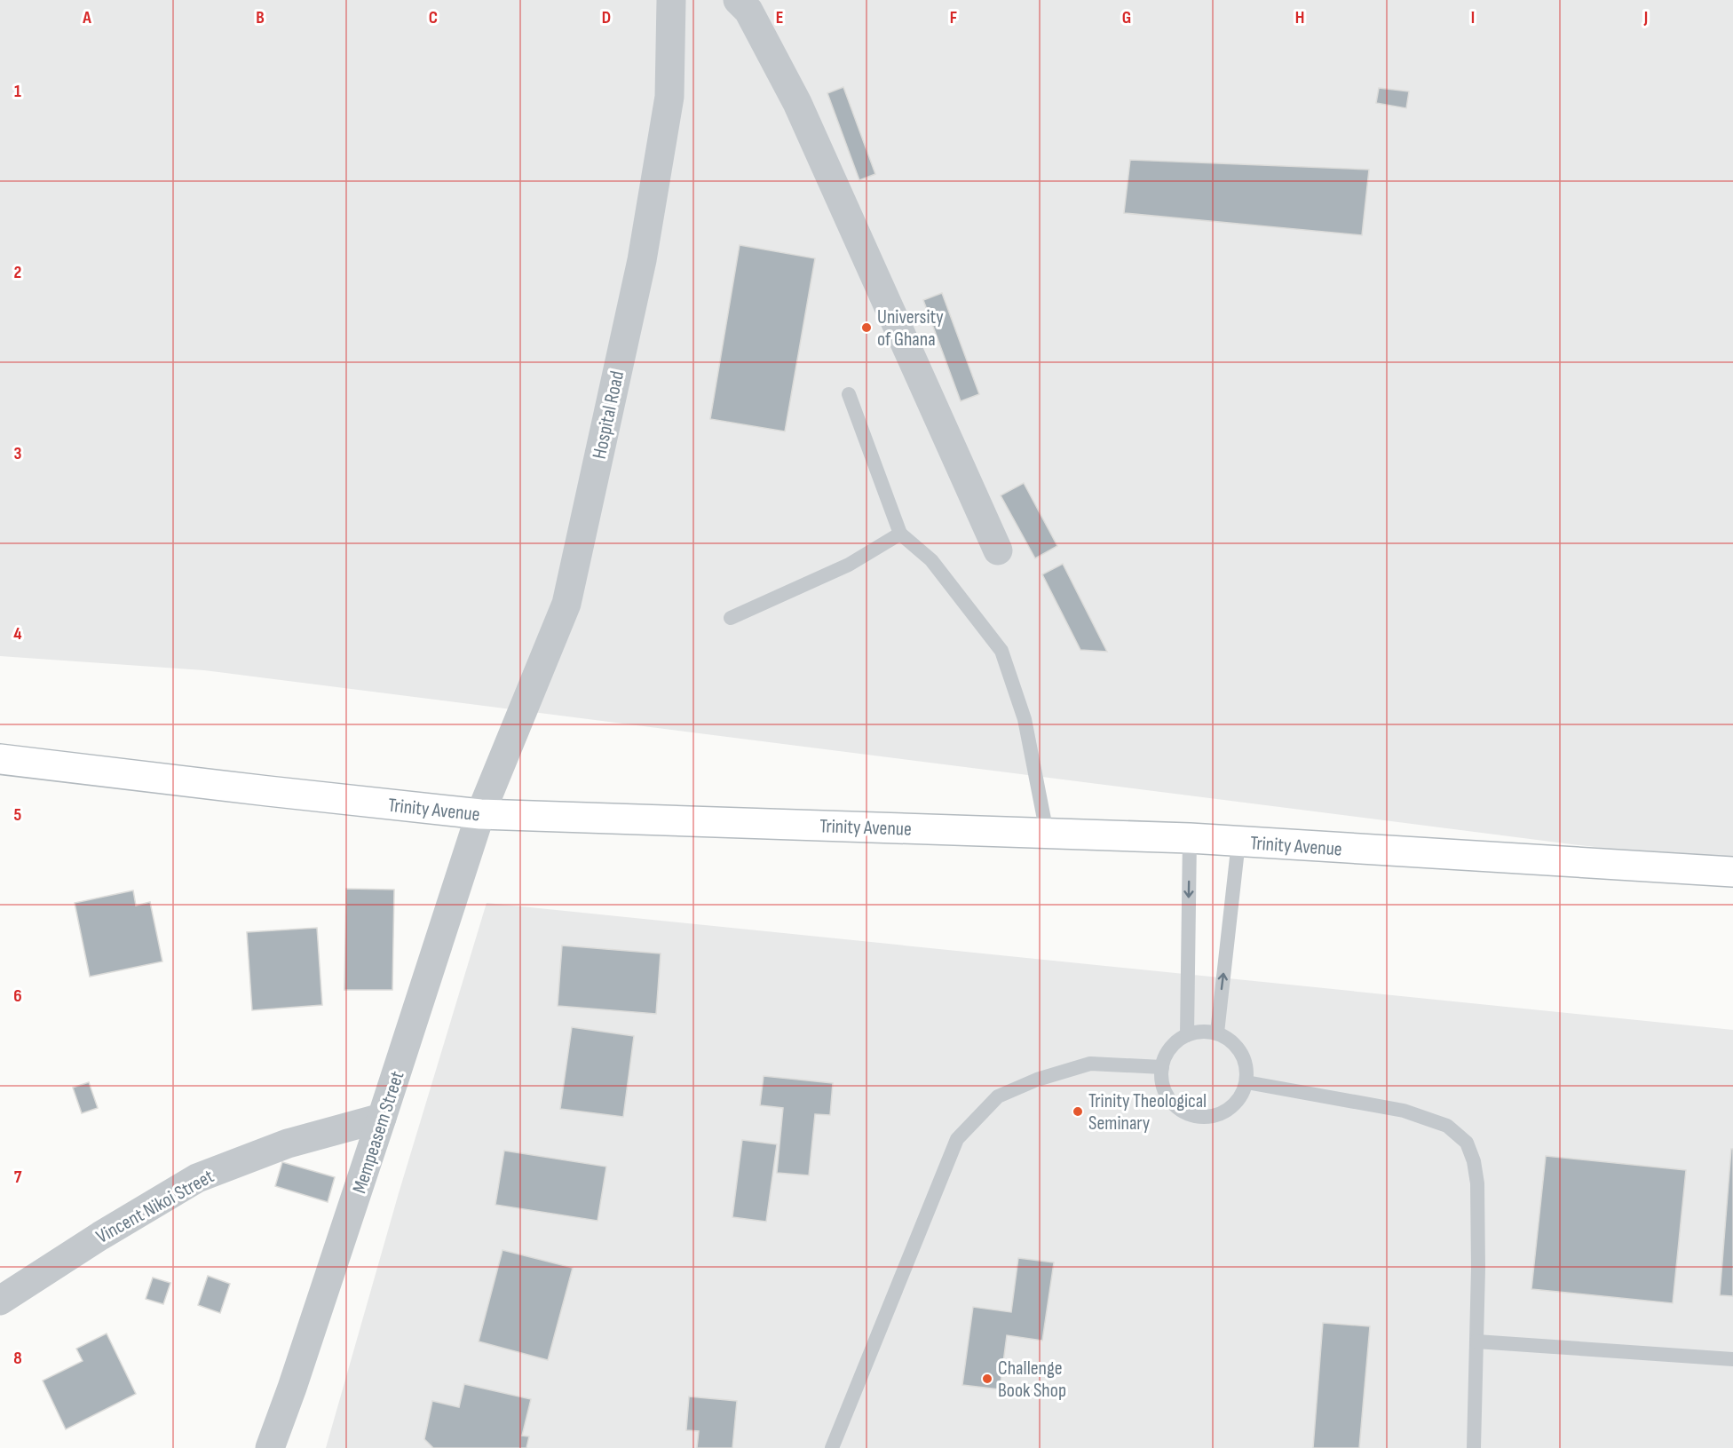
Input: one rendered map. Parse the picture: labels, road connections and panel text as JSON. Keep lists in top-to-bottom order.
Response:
{
  "streets": {
    "street": [
      "Hospital Road",
      "Trinity Avenue",
      "Mempeasem Street",
      "Vincent Nikoi Street"
    ]
  },
  "crossings": [
    ["Hospital Road", "Trinity Avenue"],
    ["Hospital Road", "Mempeasem Street"],
    ["Trinity Avenue", "Mempeasem Street"],
    ["Mempeasem Street", "Vincent Nikoi Street"]
  ],
  "places": ["University of Ghana", "Trinity Theological Seminary", "Challenge Book Shop"],
  "grid": {
    "columns": [
      "A",
      "B",
      "C",
      "D",
      "E",
      "F",
      "G",
      "H",
      "I",
      "J"
    ],
    "rows": [
      "1",
      "2",
      "3",
      "4",
      "5",
      "6",
      "7",
      "8"
    ]
  }
}
